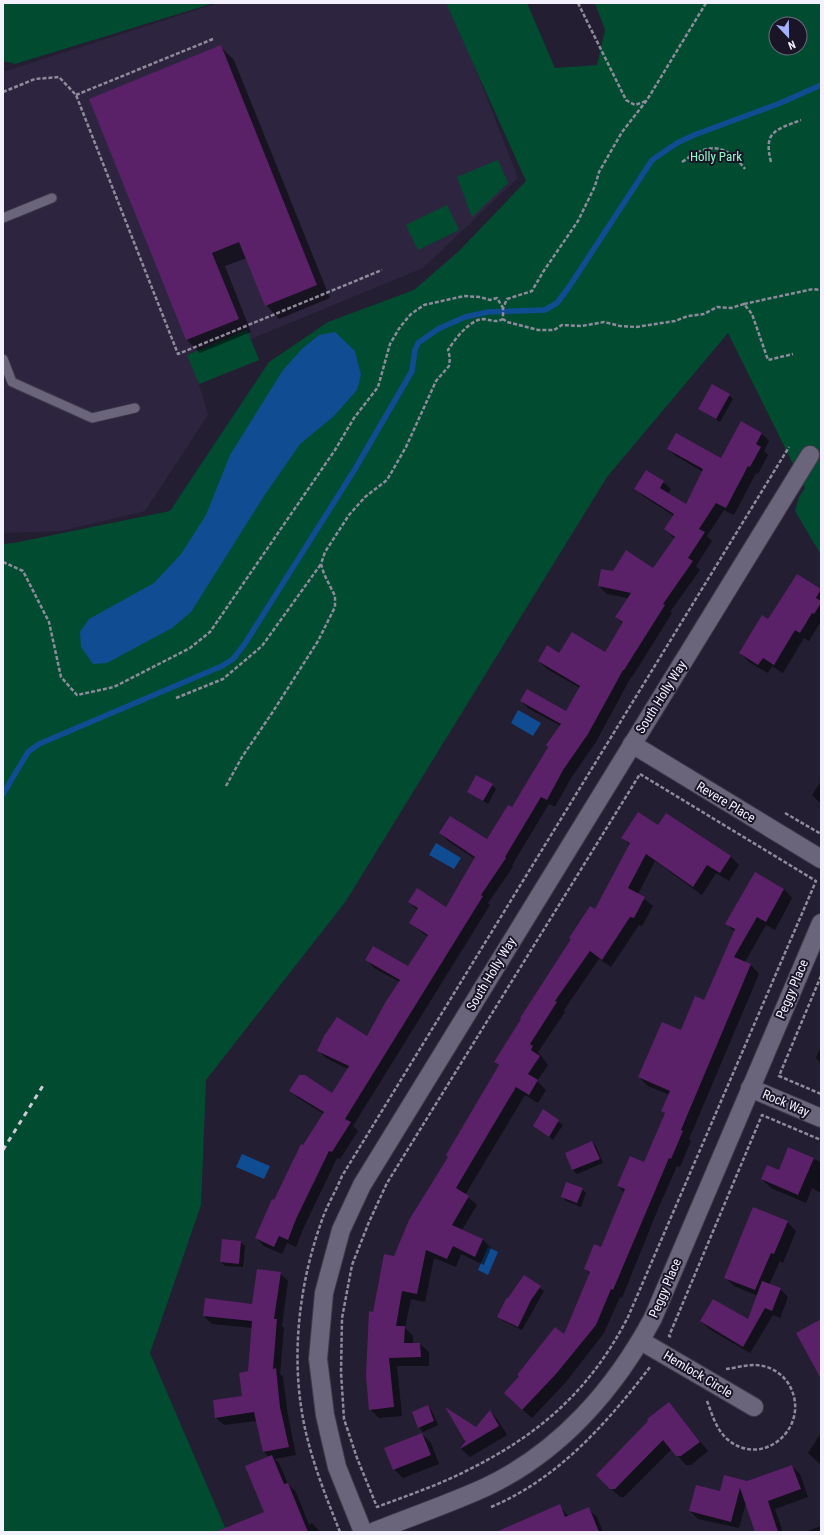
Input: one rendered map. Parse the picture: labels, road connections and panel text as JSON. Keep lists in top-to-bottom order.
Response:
{
  "streets": {
    "street": [
      "South Holly Way",
      "Revere Place",
      "Peggy Place",
      "Rock Way",
      "Hemlock Circle"
    ]
  },
  "crossings": [
    ["South Holly Way", "Revere Place"],
    ["Peggy Place", "Rock Way"],
    ["Peggy Place", "Hemlock Circle"]
  ],
  "parks": ["Holly Park"],
  "north": "bottom"
}
